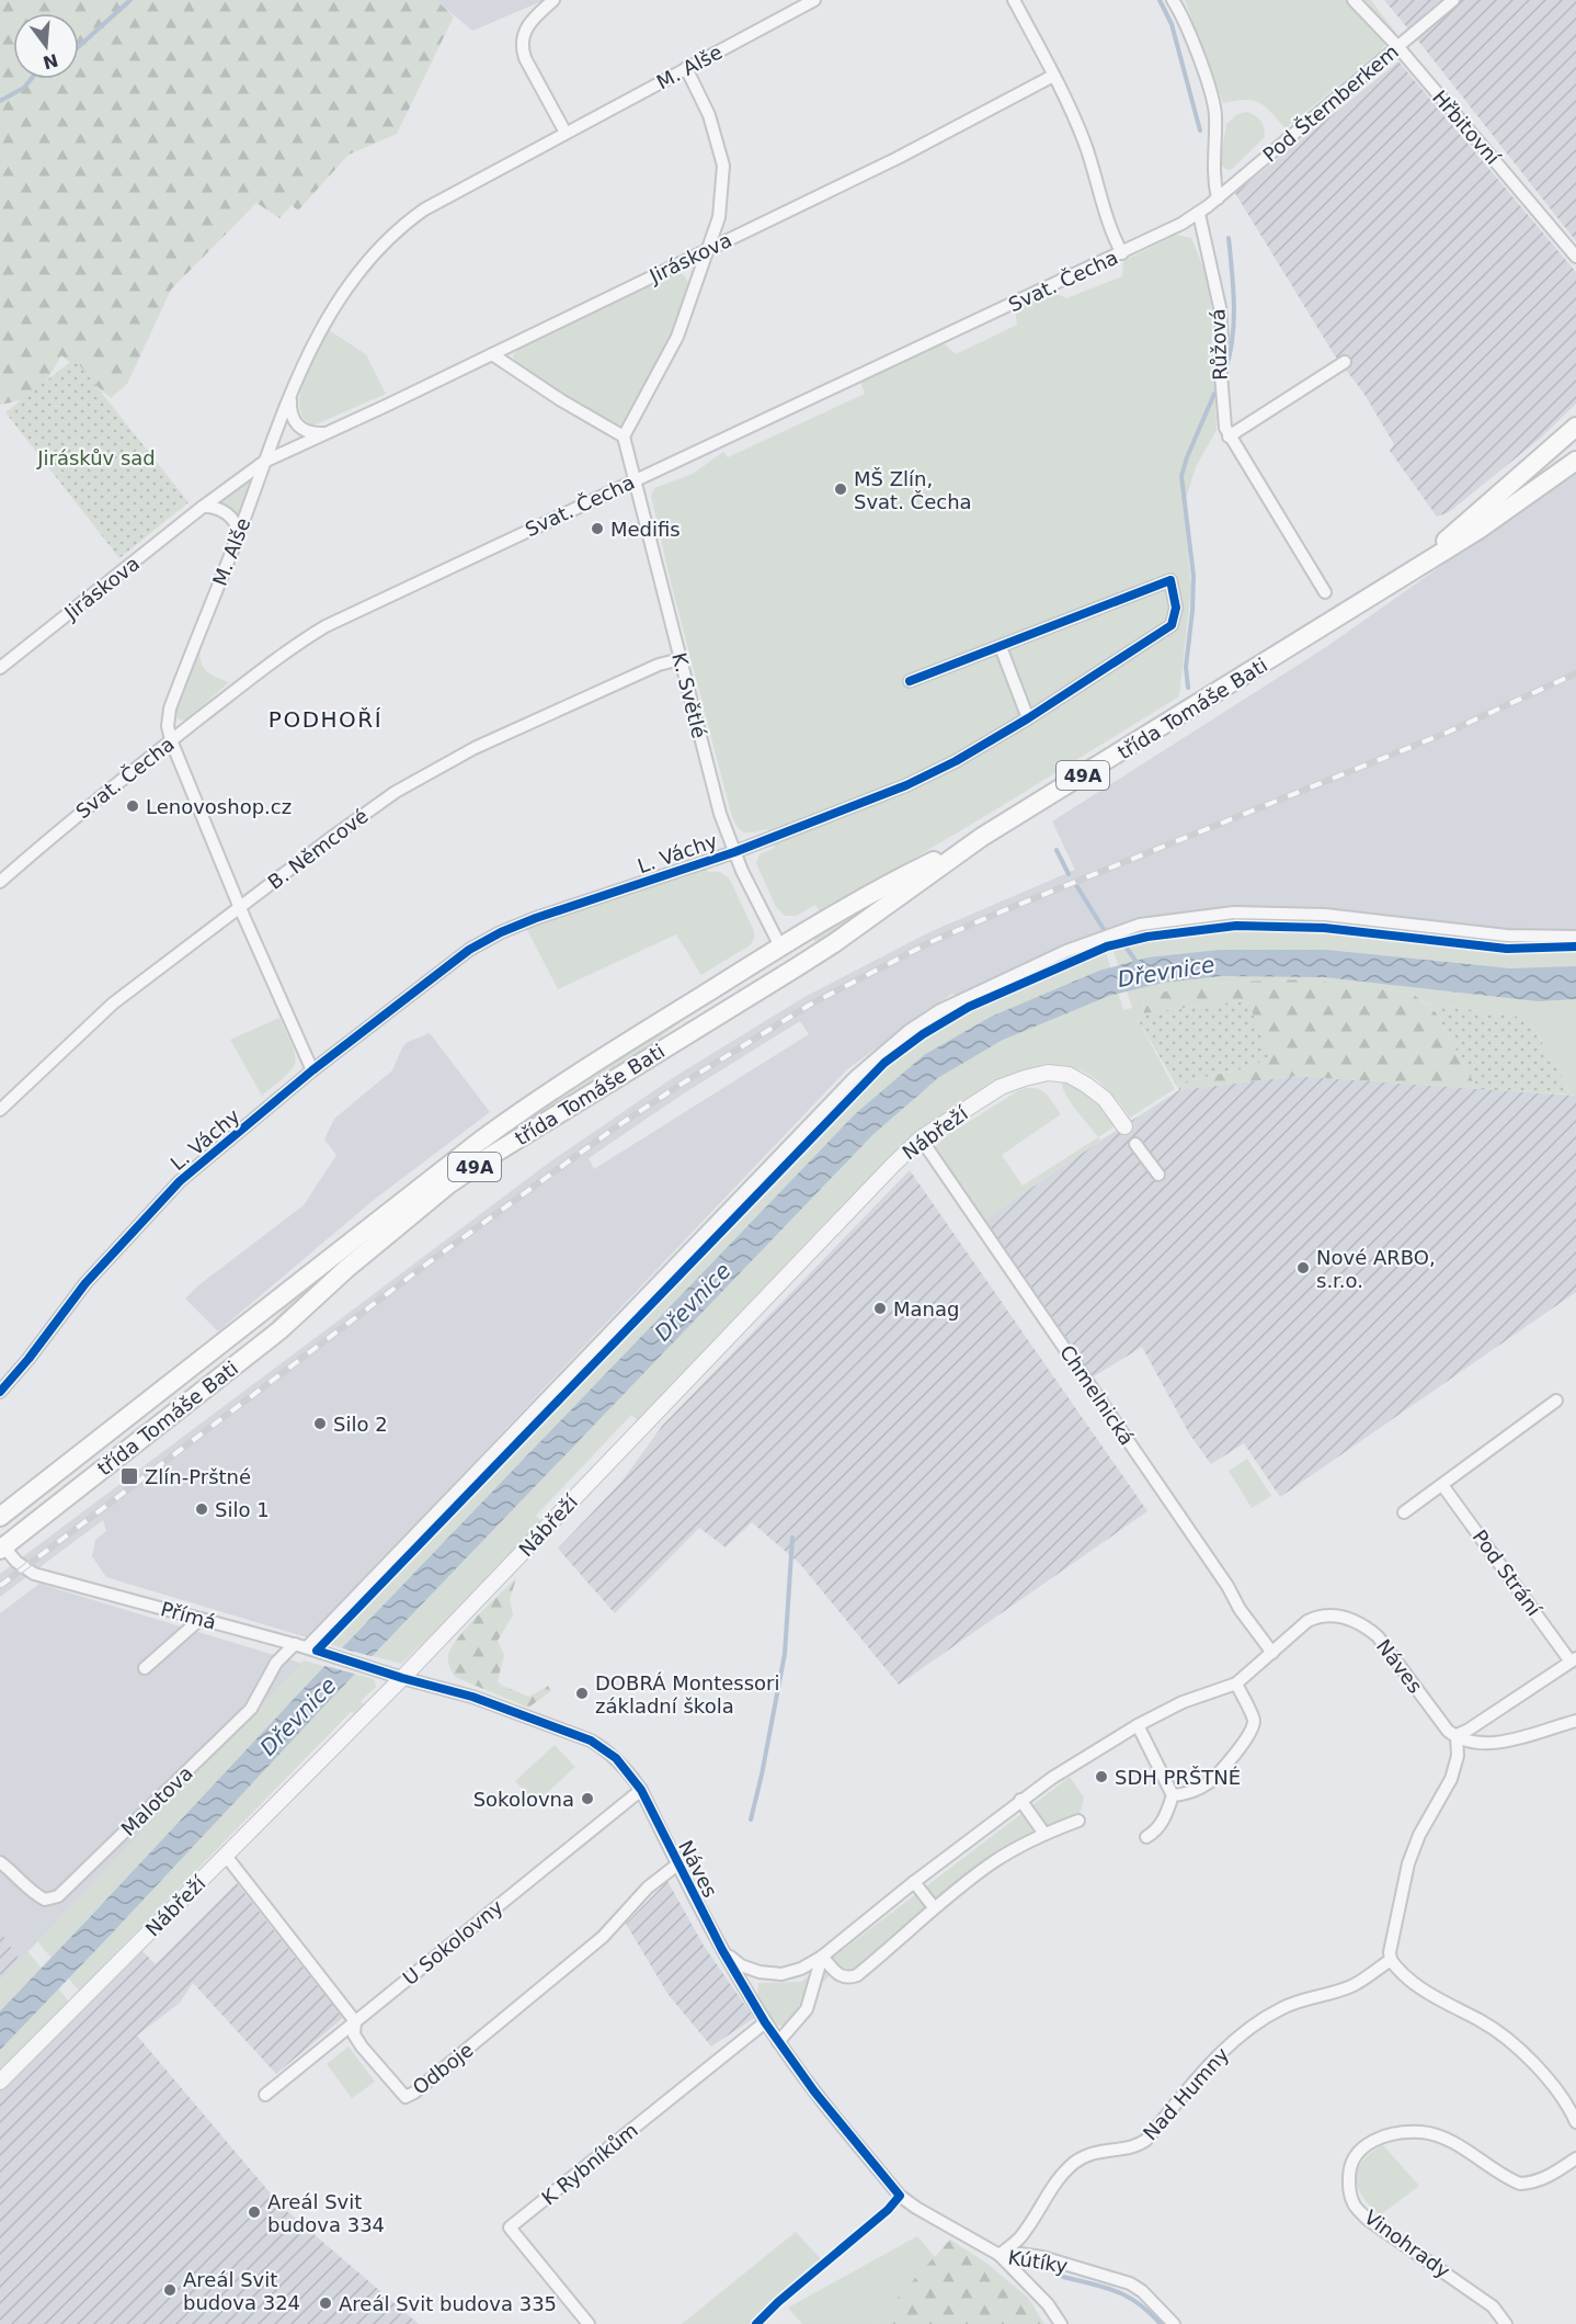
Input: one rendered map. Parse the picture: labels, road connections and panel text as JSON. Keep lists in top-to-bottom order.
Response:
{
  "streets": {
    "main road": ["třída Tomáše Bati", "49A"],
    "street": [
      "M. Alše",
      "Pod Šternberkem",
      "Hřbitovní",
      "Jiráskova",
      "Svat. Čecha",
      "Růžová",
      "K. Světlé",
      "B. Němcové",
      "L. Váchy",
      "Nábřeží",
      "Chmelnická",
      "Pod Strání",
      "Přímá",
      "Náves",
      "Malotova",
      "U Sokolovny",
      "Odboje",
      "Nad Humny",
      "K Rybníkům",
      "Vinohrady",
      "Kútíky"
    ]
  },
  "crossings": [
    ["M. Alše", "Jiráskova"],
    ["M. Alše", "Svat. Čecha"],
    ["M. Alše", "B. Němcové"],
    ["M. Alše", "L. Váchy"],
    ["Pod Šternberkem", "Hřbitovní"],
    ["Pod Šternberkem", "Svat. Čecha"],
    ["Pod Šternberkem", "Růžová"],
    ["Svat. Čecha", "Růžová"],
    ["Svat. Čecha", "K. Světlé"],
    ["K. Světlé", "třída Tomáše Bati"],
    ["K. Světlé", "B. Němcové"],
    ["K. Světlé", "L. Váchy"],
    ["třída Tomáše Bati", "Přímá"],
    ["Nábřeží", "Chmelnická"],
    ["Nábřeží", "Náves"],
    ["Nábřeží", "Odboje"],
    ["Chmelnická", "Náves"],
    ["Pod Strání", "Náves"],
    ["Přímá", "Náves"],
    ["Přímá", "Malotova"],
    ["Náves", "U Sokolovny"],
    ["Náves", "Odboje"],
    ["Náves", "K Rybníkům"],
    ["Náves", "Kútíky"],
    ["U Sokolovny", "Odboje"],
    ["Nad Humny", "Kútíky"]
  ],
  "districts": ["PODHOŘÍ"],
  "water": ["Dřevnice"],
  "parks": ["Jiráskův sad"],
  "places": {
    "other": [
      "MŠ Zlín, Svat. Čecha",
      "Medifis",
      "Lenovoshop.cz",
      "Nové ARBO, s.r.o.",
      "Manag",
      "Silo 2",
      "Silo 1",
      "DOBRÁ Montessori základní škola",
      "SDH PRŠTNÉ",
      "Sokolovna",
      "Areál Svit budova 334",
      "Areál Svit budova 324",
      "Areál Svit budova 335"
    ],
    "transit": ["Zlín-Prštné"]
  },
  "north": "bottom"
}
